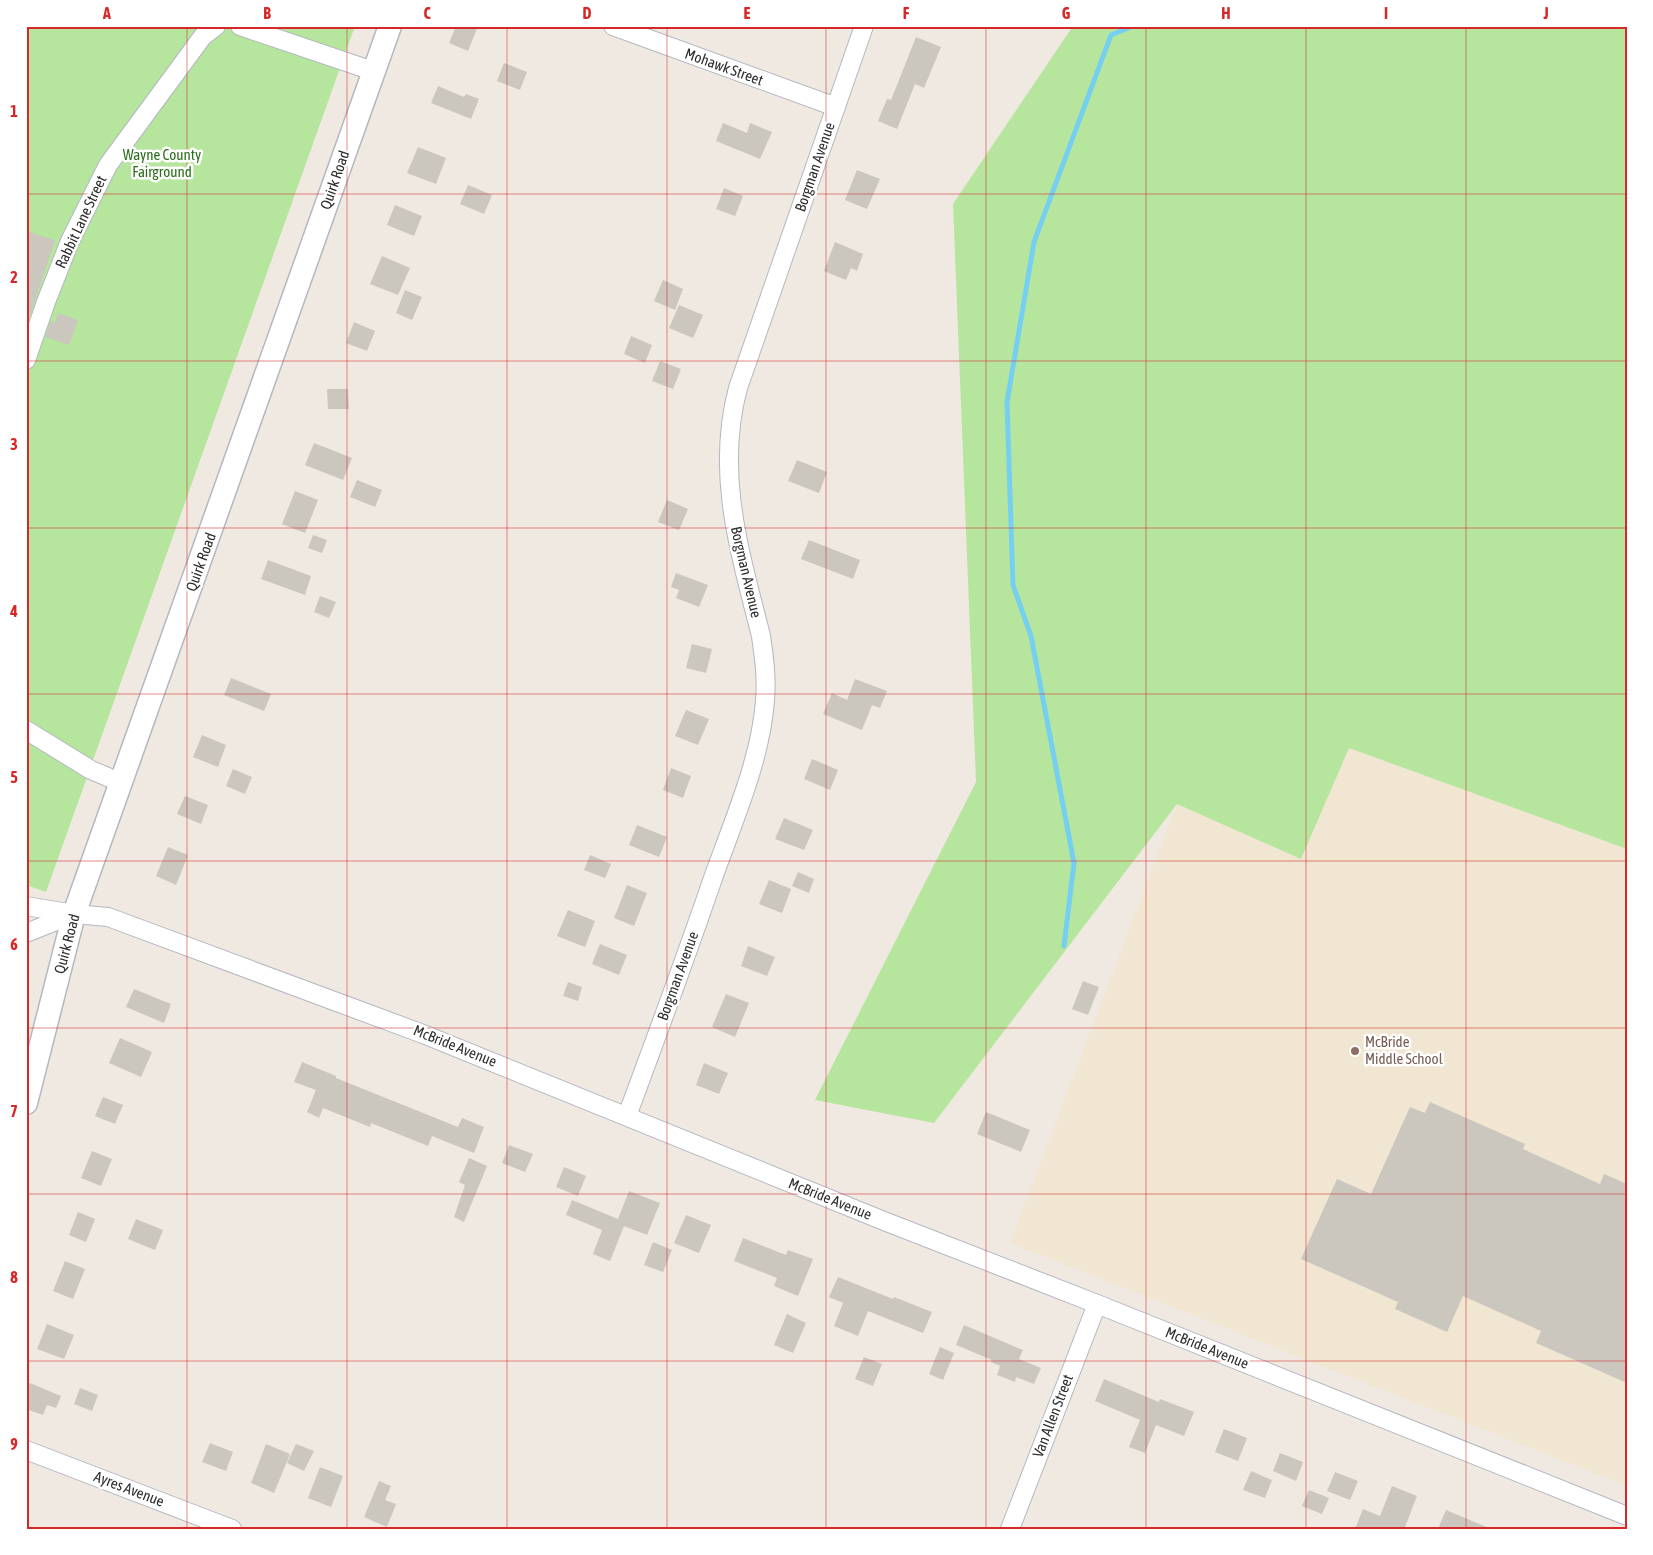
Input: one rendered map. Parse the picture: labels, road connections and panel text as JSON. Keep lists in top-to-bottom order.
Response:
{
  "streets": {
    "street": [
      "Mohawk Street",
      "Borgman Avenue",
      "Quirk Road",
      "Rabbit Lane Street",
      "McBride Avenue",
      "Van Allen Street",
      "Ayres Avenue"
    ]
  },
  "crossings": [
    ["Mohawk Street", "Borgman Avenue"],
    ["Borgman Avenue", "McBride Avenue"],
    ["Quirk Road", "McBride Avenue"],
    ["McBride Avenue", "Van Allen Street"]
  ],
  "parks": ["Wayne County Fairground"],
  "places": ["McBride Middle School"],
  "grid": {
    "columns": [
      "A",
      "B",
      "C",
      "D",
      "E",
      "F",
      "G",
      "H",
      "I",
      "J"
    ],
    "rows": [
      "1",
      "2",
      "3",
      "4",
      "5",
      "6",
      "7",
      "8",
      "9"
    ]
  }
}
